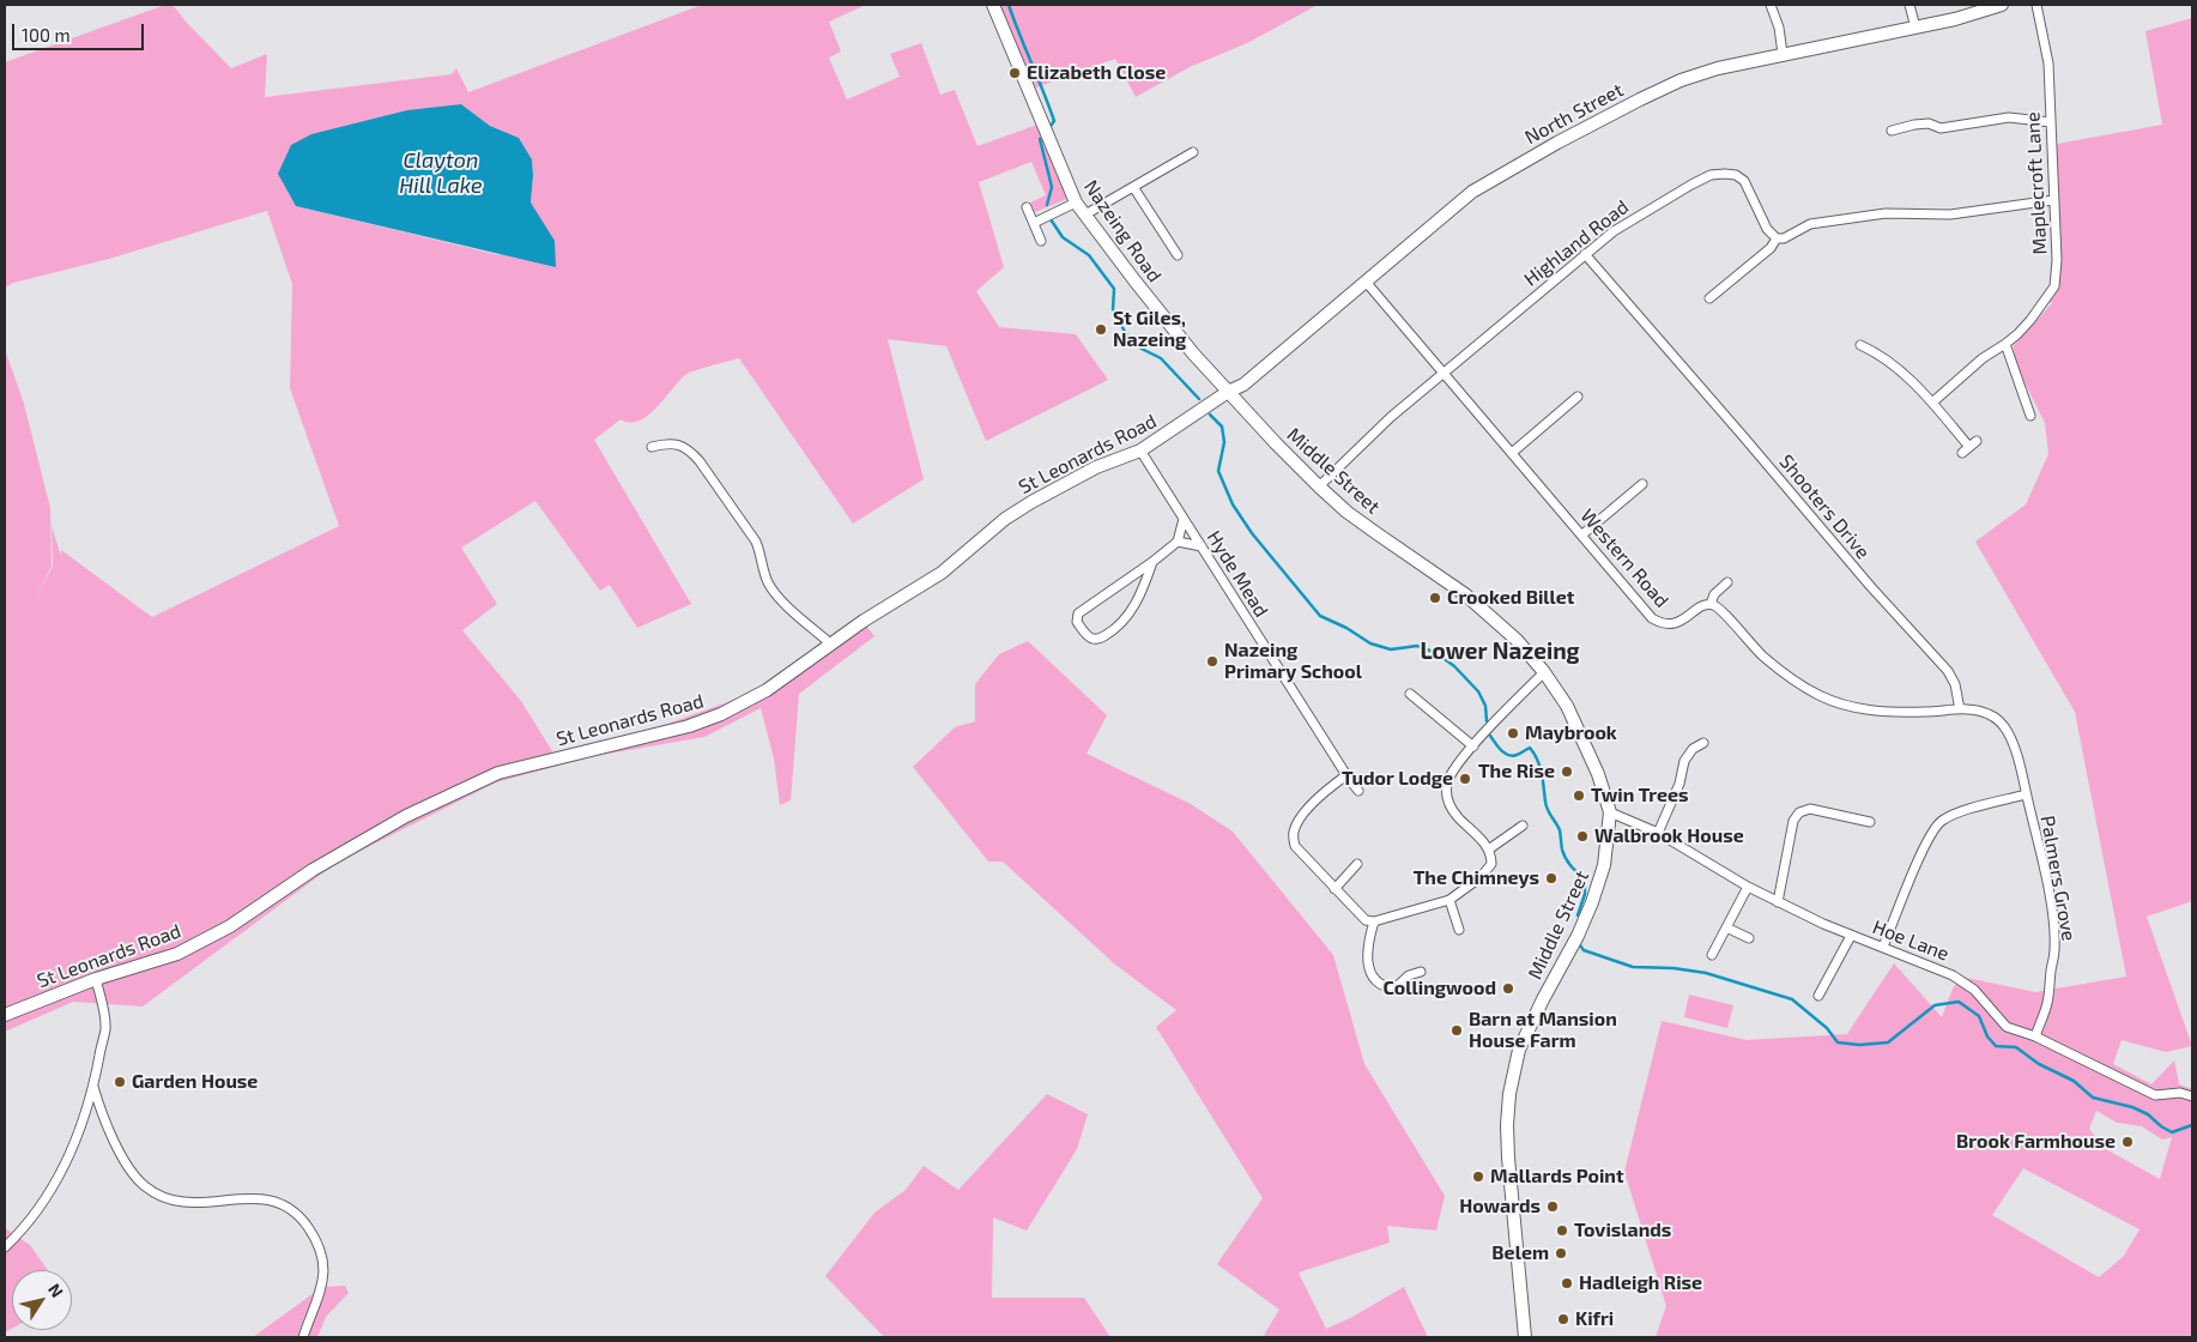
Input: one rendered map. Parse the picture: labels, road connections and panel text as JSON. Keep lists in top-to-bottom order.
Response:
{
  "streets": {
    "street": [
      "North Street",
      "Maplecroft Lane",
      "Nazeing Road",
      "Highland Road",
      "St Leonards Road",
      "Middle Street",
      "Shooters Drive",
      "Western Road",
      "Hyde Mead",
      "Palmers Grove",
      "Hoe Lane"
    ]
  },
  "crossings": [
    ["North Street", "Nazeing Road"],
    ["North Street", "St Leonards Road"],
    ["North Street", "Middle Street"],
    ["North Street", "Western Road"],
    ["Nazeing Road", "St Leonards Road"],
    ["Nazeing Road", "Middle Street"],
    ["Highland Road", "Middle Street"],
    ["Highland Road", "Shooters Drive"],
    ["Highland Road", "Western Road"],
    ["St Leonards Road", "Middle Street"],
    ["St Leonards Road", "Hyde Mead"],
    ["Middle Street", "Hoe Lane"],
    ["Shooters Drive", "Palmers Grove"],
    ["Palmers Grove", "Hoe Lane"]
  ],
  "districts": ["Lower Nazeing"],
  "water": ["Clayton Hill Lake"],
  "places": [
    "Elizabeth Close",
    "St Giles, Nazeing",
    "Crooked Billet",
    "Nazeing Primary School",
    "Maybrook",
    "The Rise",
    "Tudor Lodge",
    "Twin Trees",
    "Walbrook House",
    "The Chimneys",
    "Collingwood",
    "Barn at Mansion House Farm",
    "Garden House",
    "Brook Farmhouse",
    "Mallards Point",
    "Howards",
    "Tovislands",
    "Belem",
    "Hadleigh Rise",
    "Kifri"
  ],
  "scale_bar": "100 m",
  "north": "top right"
}
